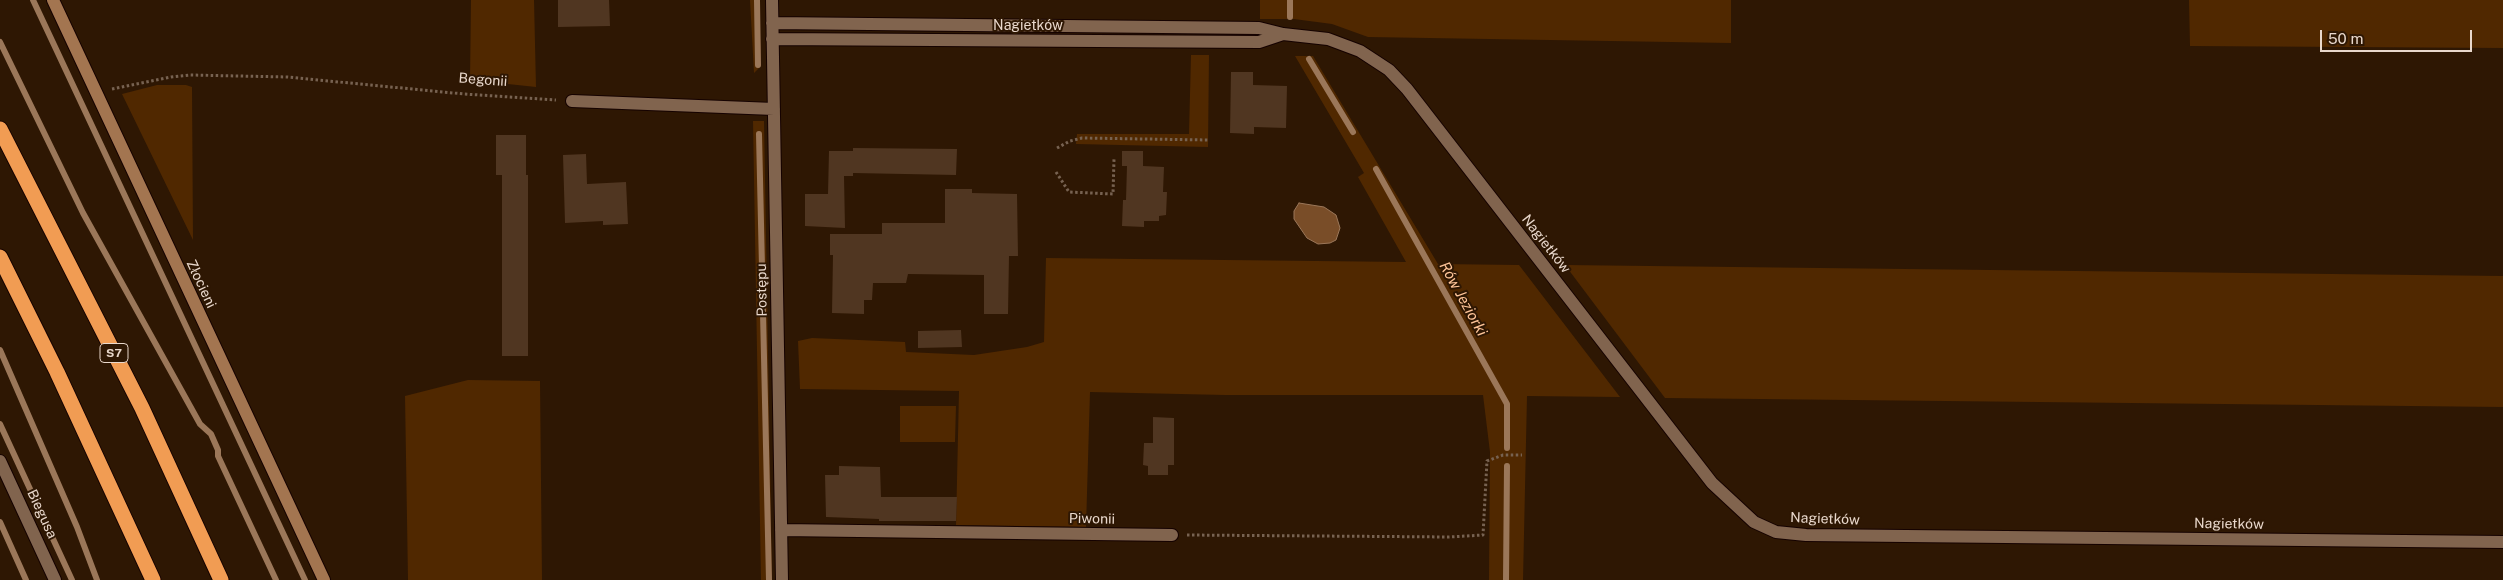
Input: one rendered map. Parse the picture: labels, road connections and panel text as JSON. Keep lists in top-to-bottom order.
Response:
{
  "streets": {
    "highway": ["S7"],
    "street": [
      "Nagietków",
      "Złocieni",
      "Postępu",
      "Biegusa",
      "Piwonii"
    ],
    "path": ["Begonii"]
  },
  "crossings": [
    ["Nagietków", "Postępu"],
    ["Postępu", "Piwonii"]
  ],
  "water": ["Rów Jeziorki"],
  "scale_bar": "50 m"
}
